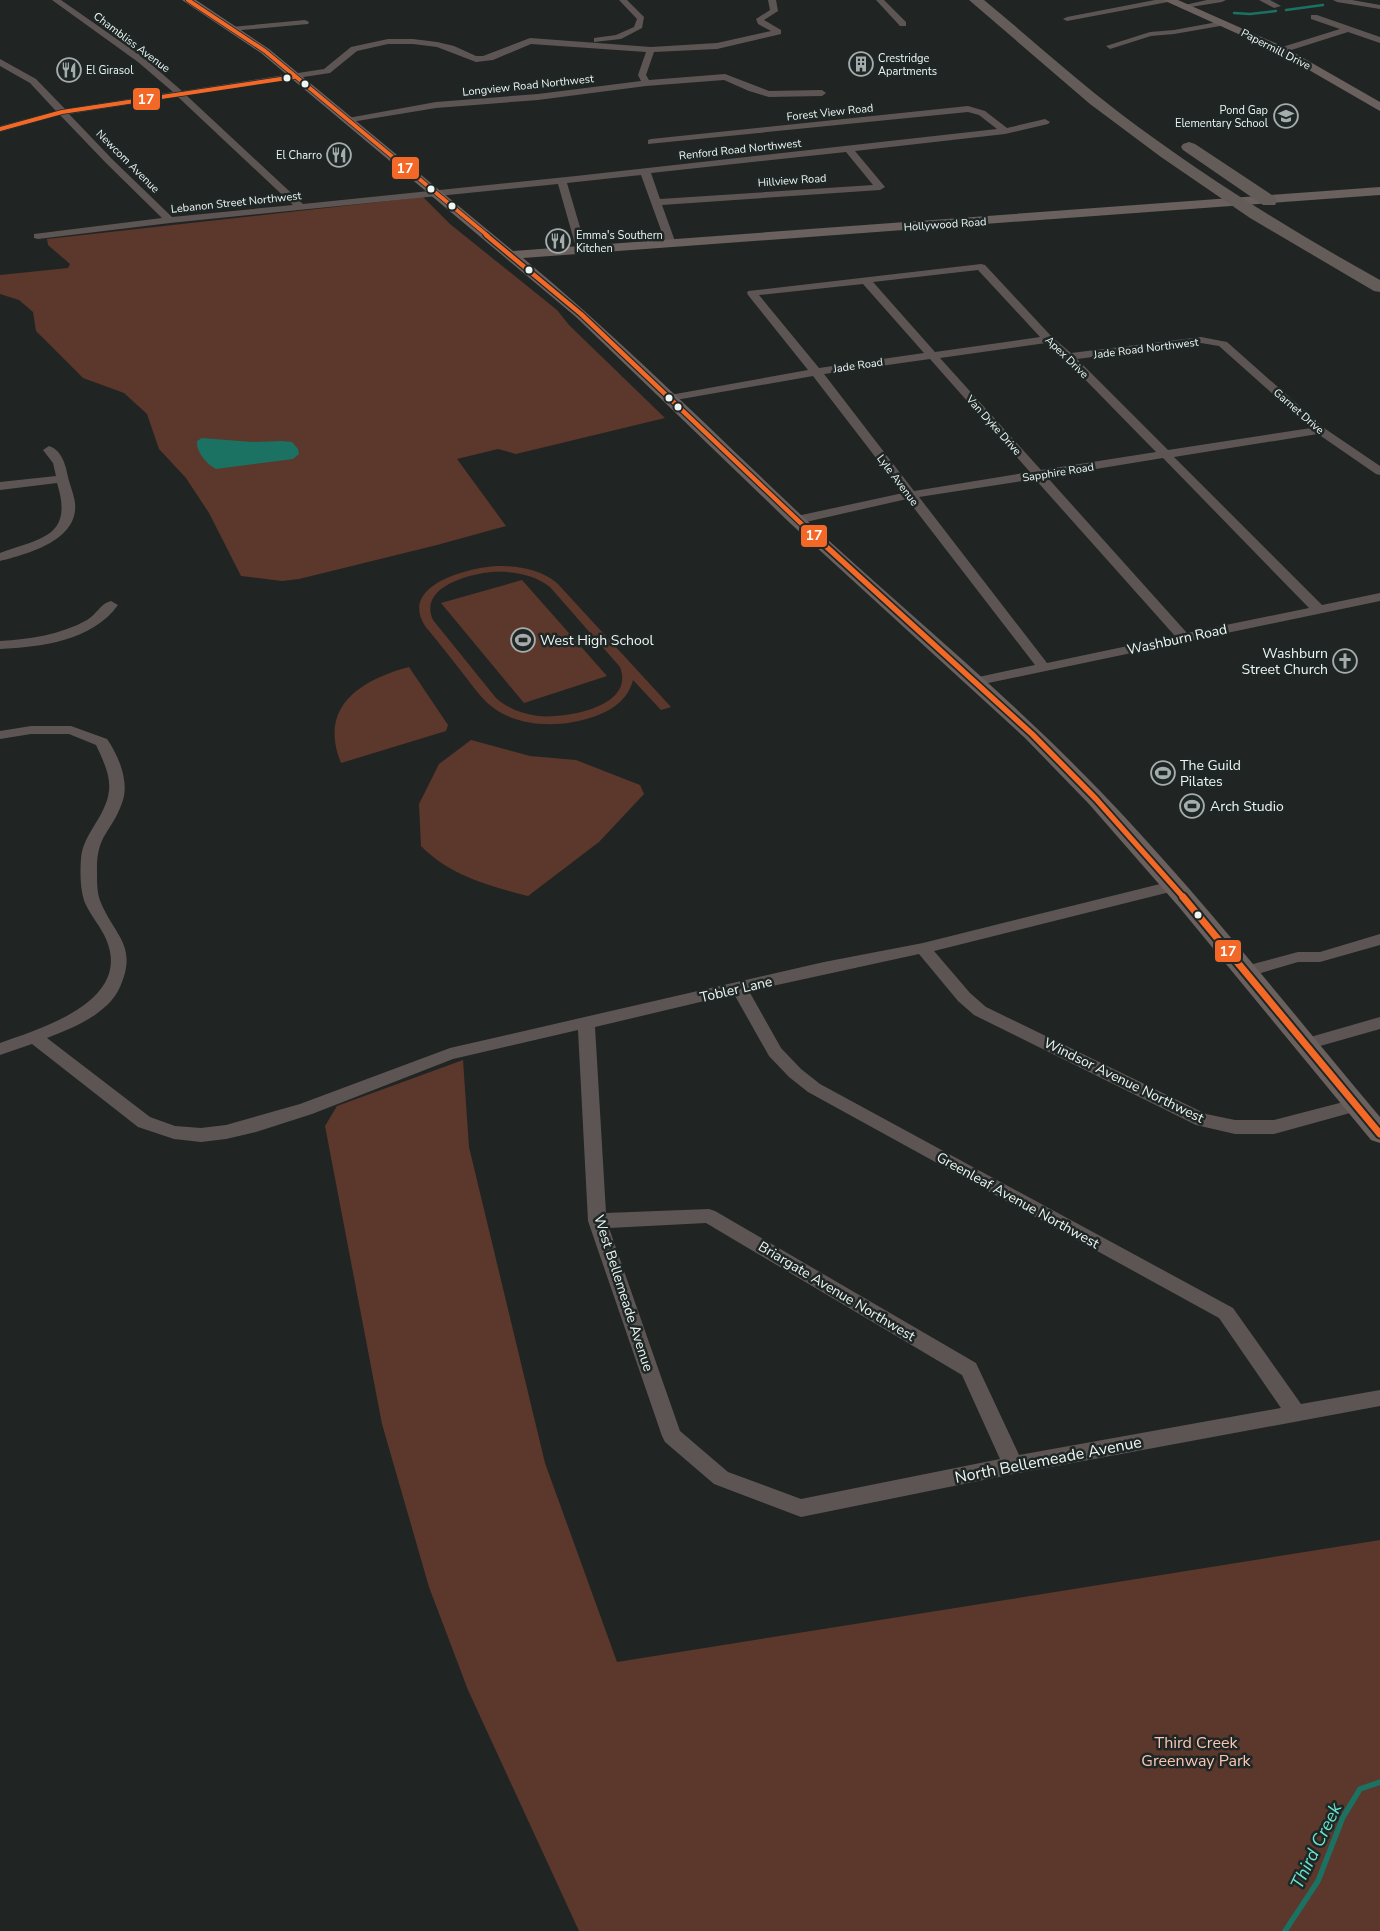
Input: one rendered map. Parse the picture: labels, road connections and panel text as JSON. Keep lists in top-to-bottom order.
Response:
{
  "streets": {
    "street": [
      "Chambliss Avenue",
      "Papermill Drive",
      "Longview Road Northwest",
      "Forest View Road",
      "Renford Road Northwest",
      "Newcom Avenue",
      "Hillview Road",
      "Lebanon Street Northwest",
      "Hollywood Road",
      "Jade Road Northwest",
      "Apex Drive",
      "Jade Road",
      "Garnet Drive",
      "Van Dyke Drive",
      "Sapphire Road",
      "Lyle Avenue",
      "Washburn Road",
      "Tobler Lane",
      "Windsor Avenue Northwest",
      "Greenleaf Avenue Northwest",
      "Briargate Avenue Northwest",
      "West Bellemeade Avenue",
      "North Bellemeade Avenue"
    ]
  },
  "crossings": [
    ["Chambliss Avenue", "Lebanon Street Northwest"],
    ["Forest View Road", "Renford Road Northwest"],
    ["Renford Road Northwest", "Hillview Road"],
    ["Renford Road Northwest", "Lebanon Street Northwest"],
    ["Newcom Avenue", "Lebanon Street Northwest"],
    ["Jade Road Northwest", "Apex Drive"],
    ["Jade Road Northwest", "Garnet Drive"],
    ["Apex Drive", "Jade Road"],
    ["Apex Drive", "Van Dyke Drive"],
    ["Apex Drive", "Sapphire Road"],
    ["Apex Drive", "Lyle Avenue"],
    ["Apex Drive", "Washburn Road"],
    ["Jade Road", "Van Dyke Drive"],
    ["Jade Road", "Lyle Avenue"],
    ["Garnet Drive", "Sapphire Road"],
    ["Van Dyke Drive", "Sapphire Road"],
    ["Van Dyke Drive", "Washburn Road"],
    ["Sapphire Road", "Lyle Avenue"],
    ["Lyle Avenue", "Washburn Road"],
    ["Tobler Lane", "Windsor Avenue Northwest"],
    ["Tobler Lane", "Greenleaf Avenue Northwest"],
    ["Tobler Lane", "West Bellemeade Avenue"],
    ["Greenleaf Avenue Northwest", "North Bellemeade Avenue"],
    ["Briargate Avenue Northwest", "West Bellemeade Avenue"],
    ["Briargate Avenue Northwest", "North Bellemeade Avenue"],
    ["West Bellemeade Avenue", "North Bellemeade Avenue"]
  ],
  "water": ["Third Creek"],
  "parks": ["Third Creek Greenway Park"],
  "places": {
    "building": ["Crestridge Apartments"],
    "restaurant": ["El Girasol", "El Charro", "Emma's Southern Kitchen"],
    "school or university": ["Pond Gap Elementary School"],
    "sports": ["West High School", "The Guild Pilates", "Arch Studio"],
    "church": ["Washburn Street Church"]
  },
  "lines": ["transit line 17"]
}
